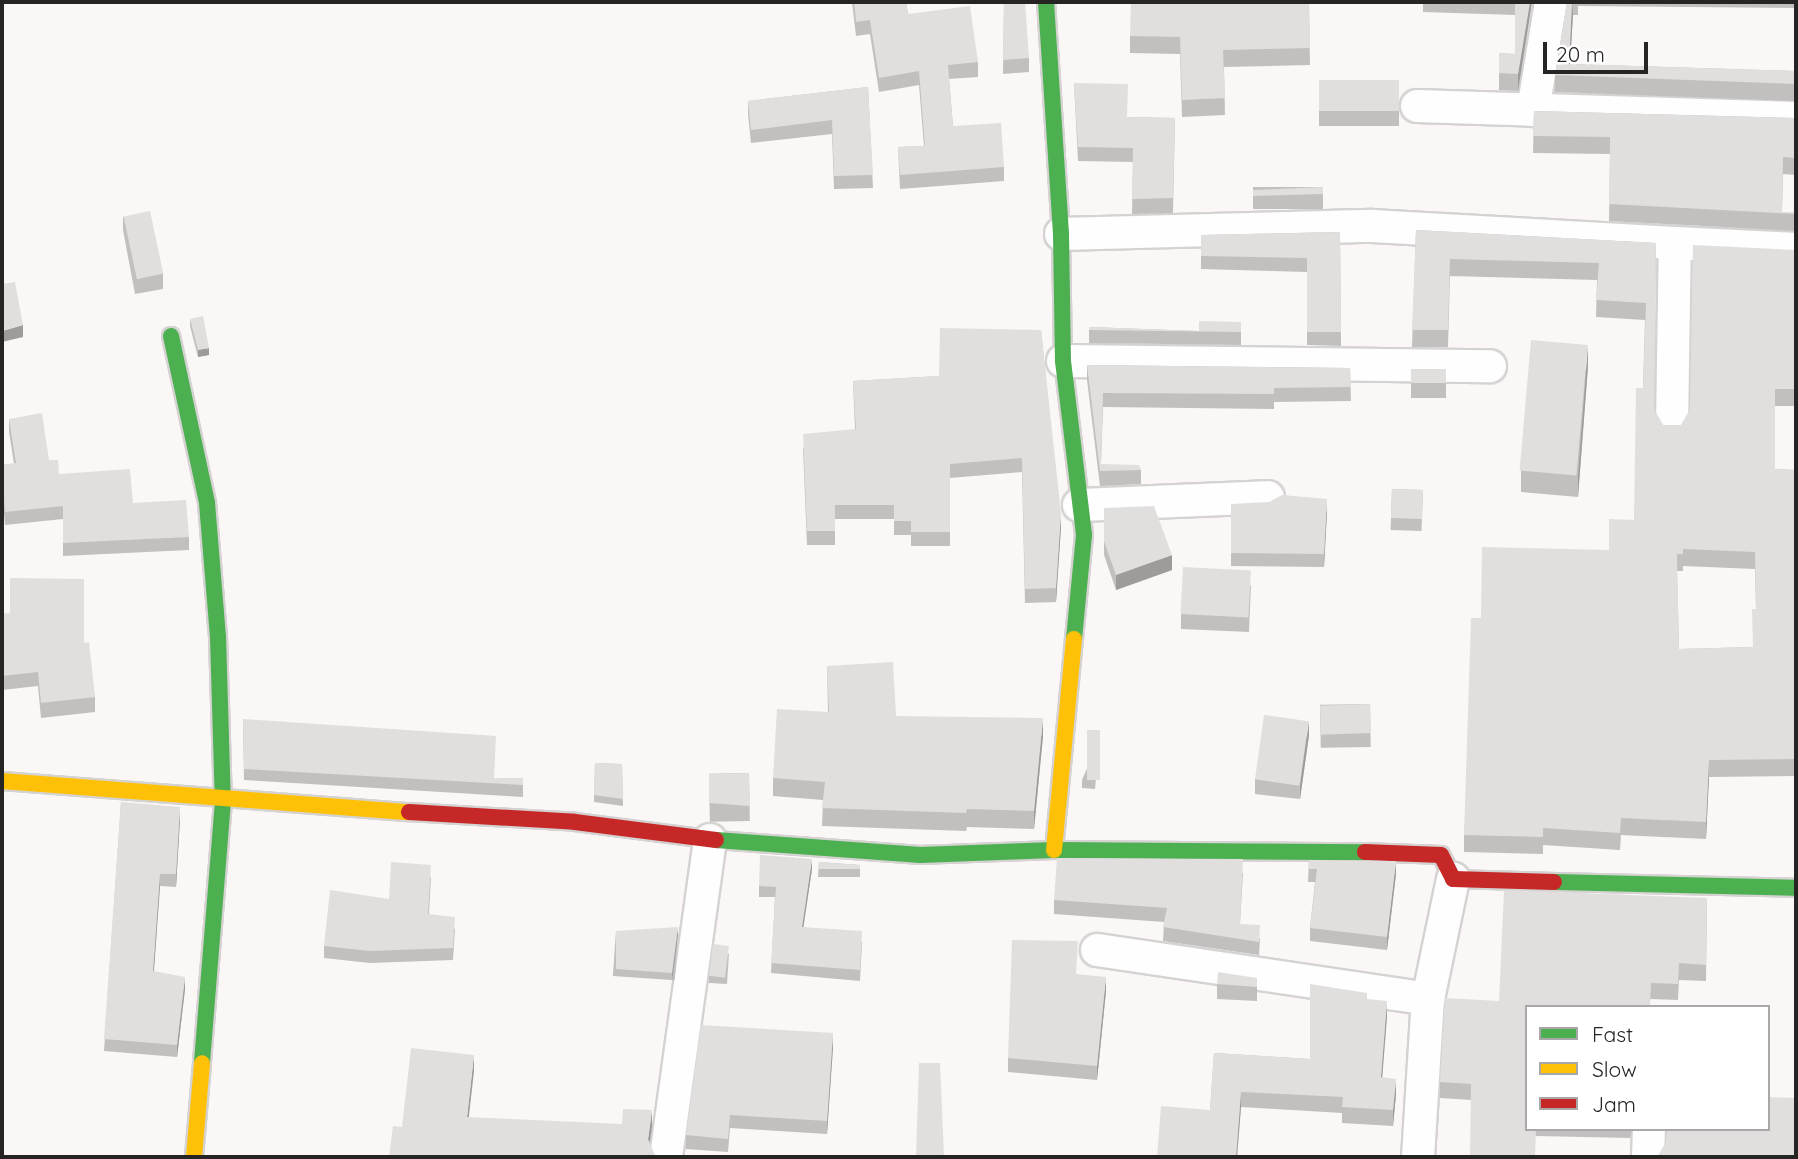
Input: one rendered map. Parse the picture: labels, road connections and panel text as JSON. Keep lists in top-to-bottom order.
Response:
{
  "legend": ["Fast", "Slow", "Jam"],
  "scale_bar": "20 m"
}
